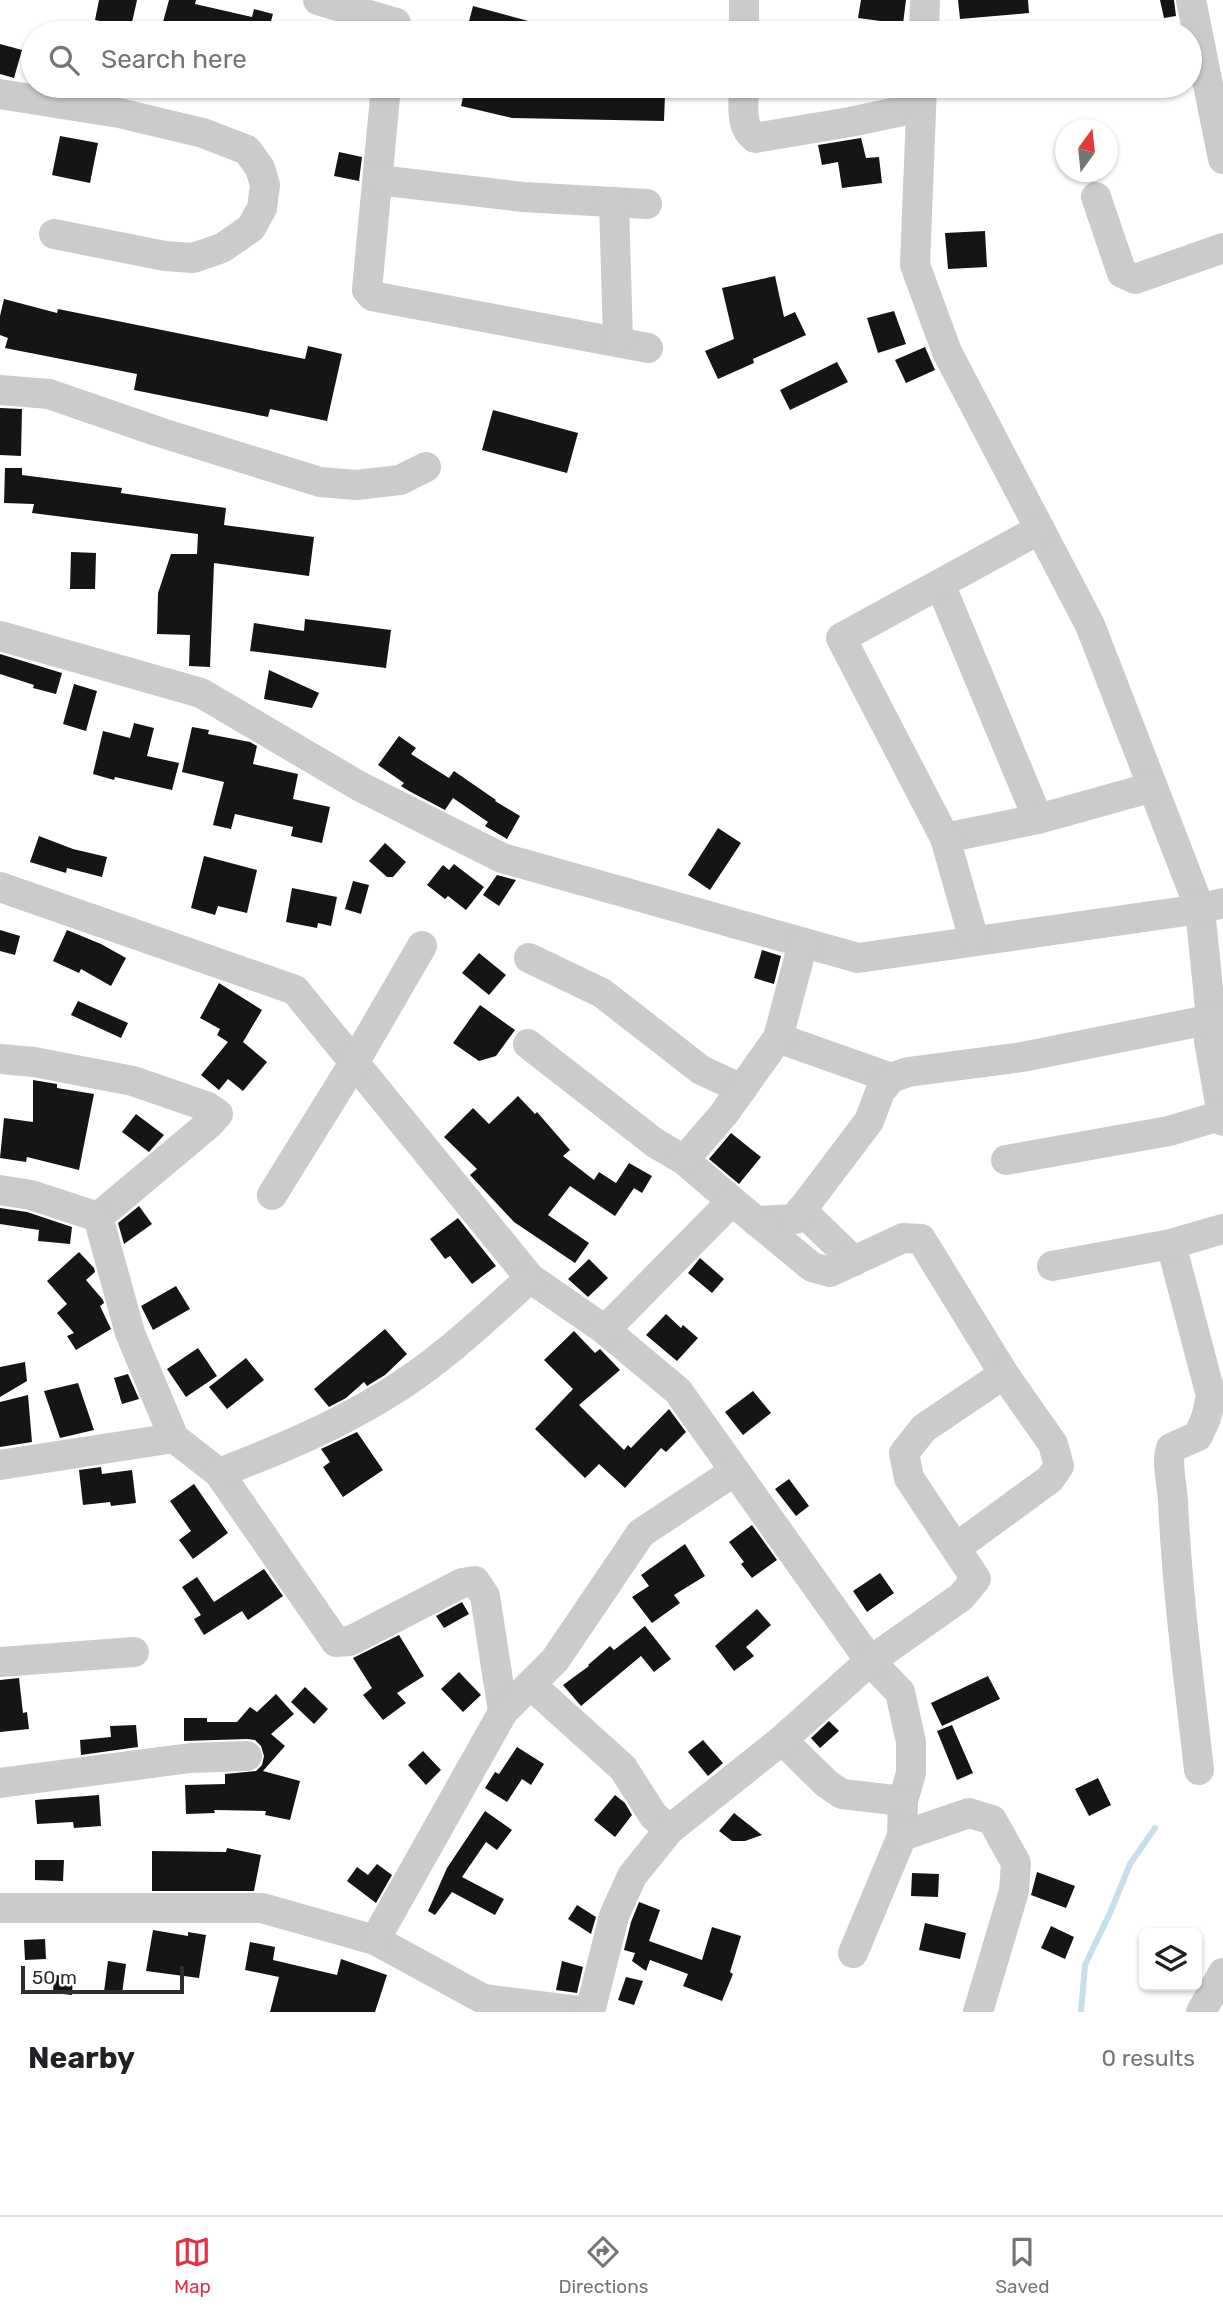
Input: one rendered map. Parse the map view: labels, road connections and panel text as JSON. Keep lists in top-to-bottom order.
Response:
{
  "scale_bar": "50 m",
  "north": "top",
  "page": {
    "search": "Search here",
    "scale": "50 m",
    "heading": ["Nearby", "0 results"],
    "nav": ["Map", "Directions", "Saved"]
  }
}
